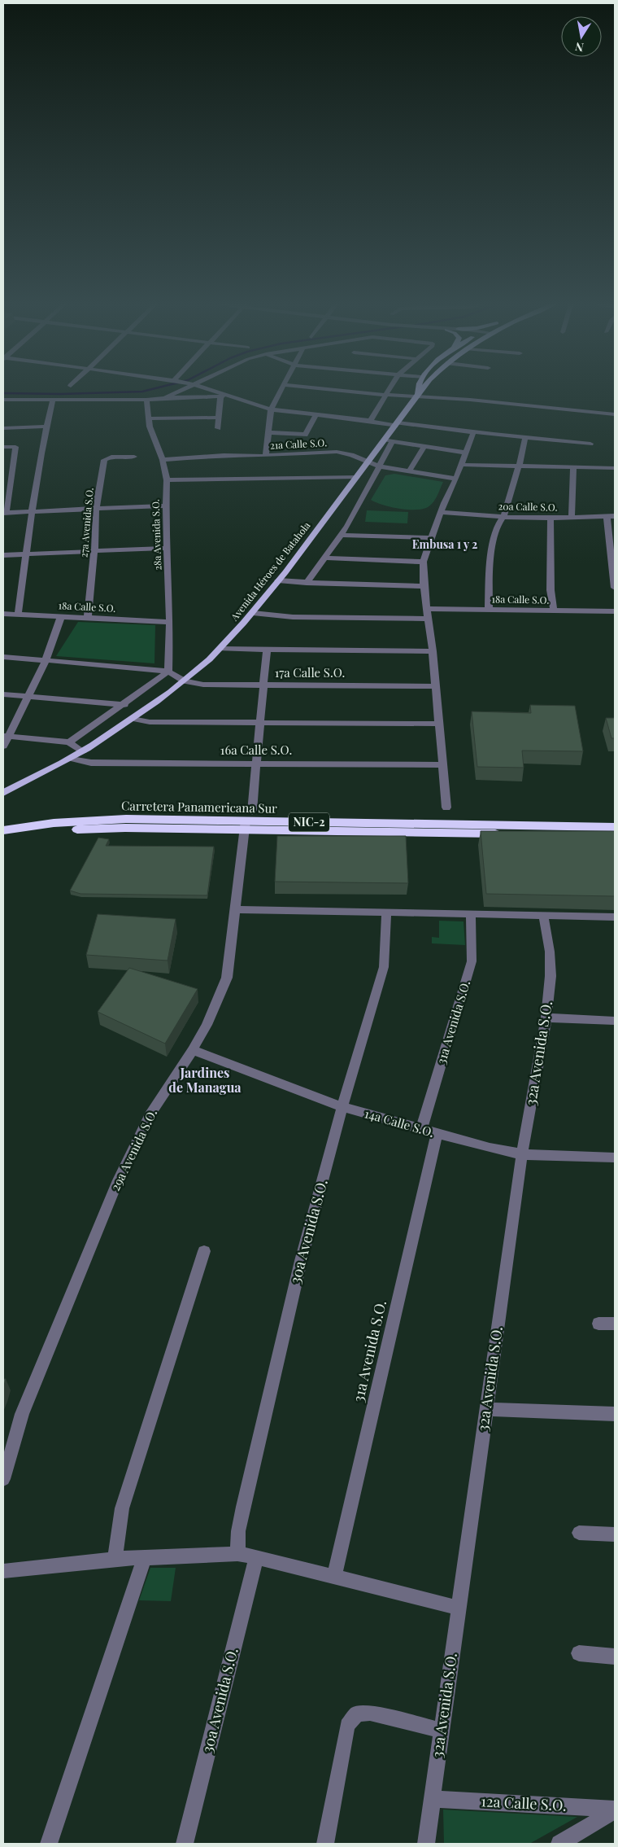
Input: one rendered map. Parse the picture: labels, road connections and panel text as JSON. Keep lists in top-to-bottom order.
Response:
{
  "streets": {
    "highway": ["Carretera Panamericana Sur", "NIC-2"],
    "main road": ["Avenida Héroes de Batahola"],
    "street": [
      "21a Calle S.O.",
      "20a Calle S.O.",
      "27a Avenida S.O.",
      "28a Avenida S.O.",
      "18a Calle S.O.",
      "17a Calle S.O.",
      "16a Calle S.O.",
      "31a Avenida S.O.",
      "32a Avenida S.O.",
      "14a Calle S.O.",
      "29a Avenida S.O.",
      "30a Avenida S.O.",
      "12a Calle S.O."
    ]
  },
  "crossings": [
    ["21a Calle S.O.", "28a Avenida S.O."],
    ["21a Calle S.O.", "Avenida Héroes de Batahola"],
    ["27a Avenida S.O.", "18a Calle S.O."],
    ["28a Avenida S.O.", "18a Calle S.O."],
    ["Avenida Héroes de Batahola", "17a Calle S.O."],
    ["Avenida Héroes de Batahola", "16a Calle S.O."],
    ["Carretera Panamericana Sur", "29a Avenida S.O."],
    ["31a Avenida S.O.", "14a Calle S.O."],
    ["32a Avenida S.O.", "14a Calle S.O."],
    ["32a Avenida S.O.", "12a Calle S.O."],
    ["14a Calle S.O.", "29a Avenida S.O."],
    ["14a Calle S.O.", "30a Avenida S.O."]
  ],
  "districts": ["Embusa 1 y 2", "Jardines de Managua"],
  "north": "bottom"
}
